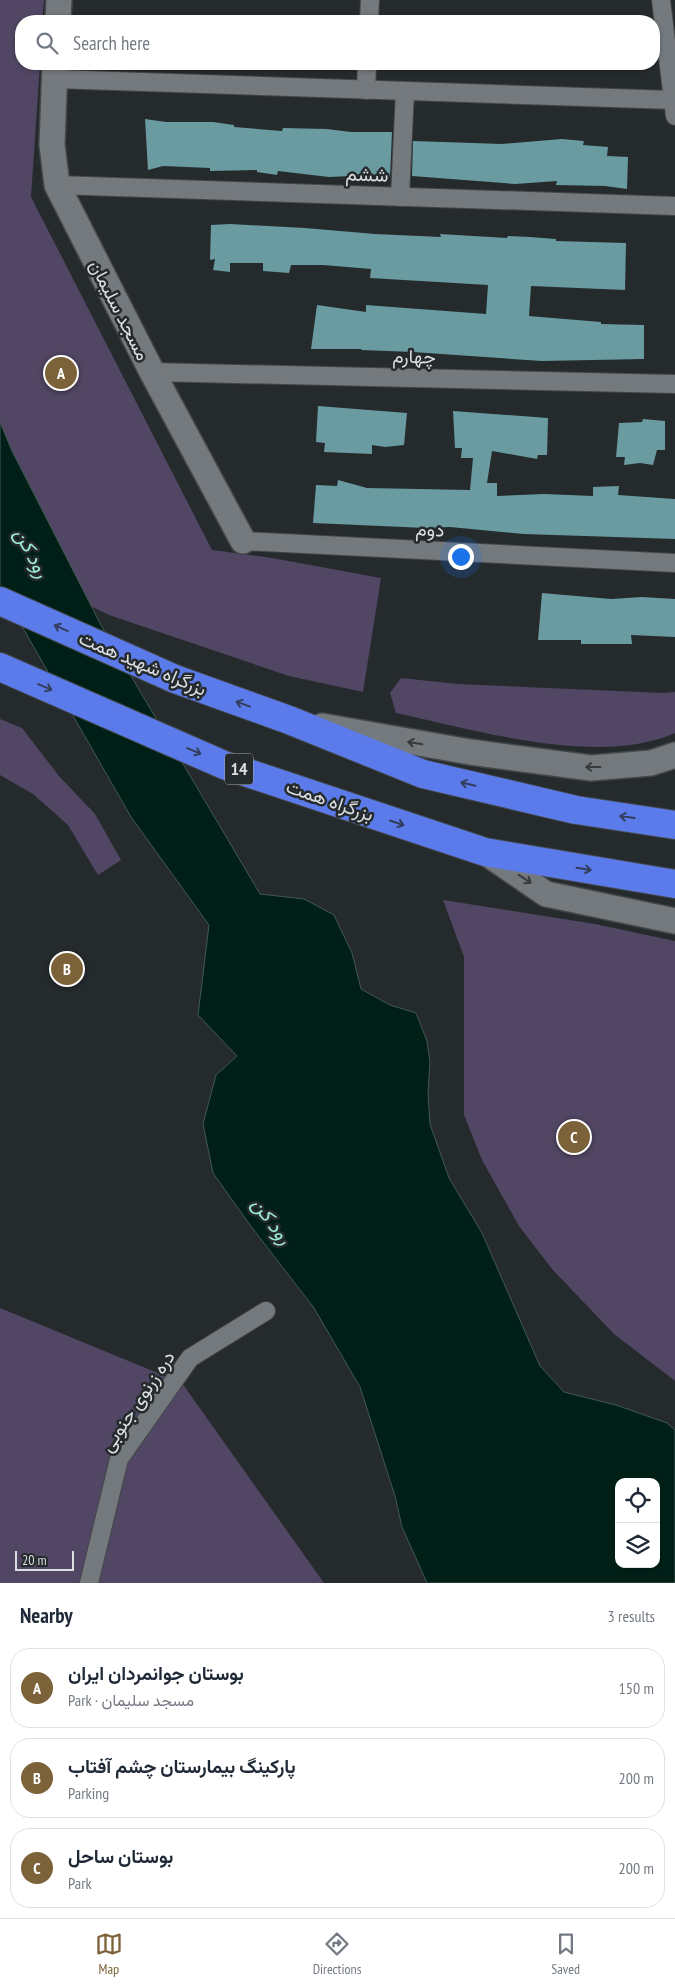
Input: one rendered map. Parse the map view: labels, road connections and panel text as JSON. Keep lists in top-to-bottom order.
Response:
{
  "streets": {
    "highway": ["بزرگراه شهید همت", "14", "بزرگراه همت"],
    "main road": ["مسجد سلیمان"],
    "street": [
      "ششم",
      "چهارم",
      "دوم",
      "دره زرنوی جنوبی"
    ]
  },
  "crossings": [
    ["ششم", "مسجد سلیمان"],
    ["مسجد سلیمان", "چهارم"],
    ["مسجد سلیمان", "دوم"]
  ],
  "one_way": ["بزرگراه شهید همت"],
  "water": ["رود کن"],
  "scale_bar": "20 m",
  "page": {
    "search": "Search here",
    "pins": ["A", "B", "C"],
    "scale": "20 m",
    "heading": ["Nearby", "3 results"],
    "list": [
      {
        "mark": "A",
        "name": "بوستان جوانمردان ایران",
        "note": "Park · مسجد سلیمان",
        "value": "150 m"
      },
      {
        "mark": "B",
        "name": "پاركينگ بيمارستان چشم آفتاب",
        "note": "Parking",
        "value": "200 m"
      },
      {
        "mark": "C",
        "name": "بوستان ساحل",
        "note": "Park",
        "value": "200 m"
      }
    ],
    "nav": ["Map", "Directions", "Saved"]
  }
}
